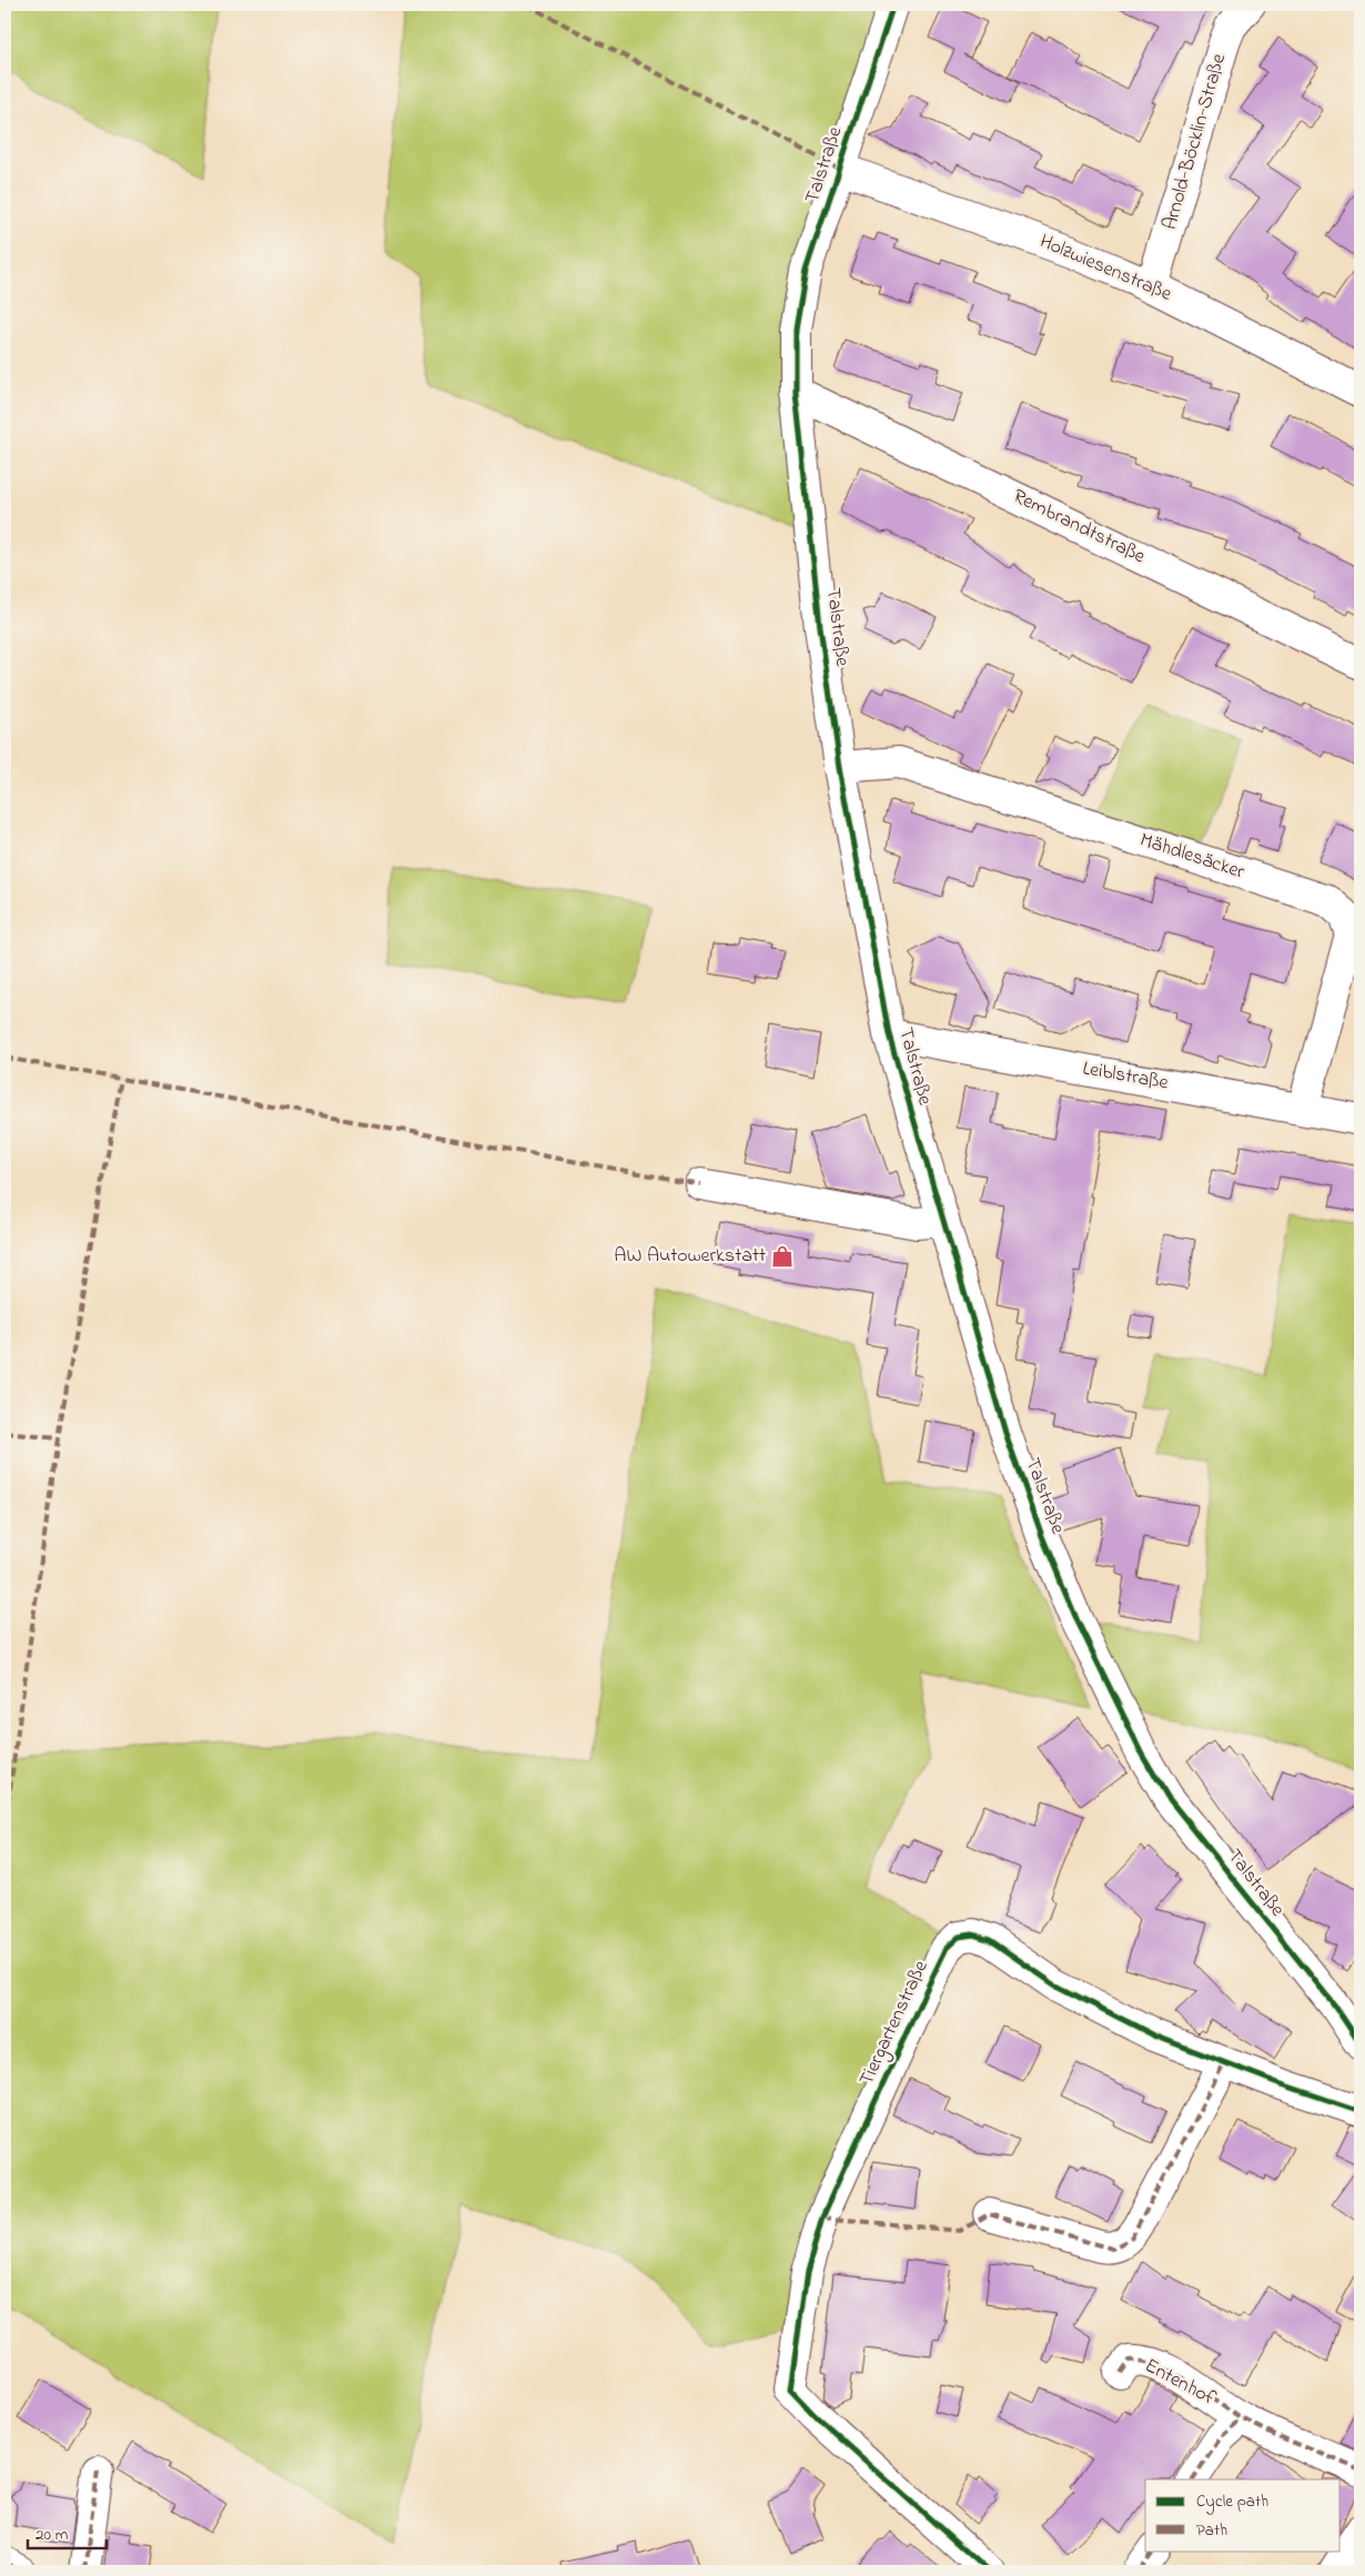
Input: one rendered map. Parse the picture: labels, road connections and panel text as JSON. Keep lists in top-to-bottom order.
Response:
{
  "streets": {
    "street": [
      "Arnold-Böcklin-Straße",
      "Talstraße",
      "Holzwiesenstraße",
      "Rembrandtstraße",
      "Mähdlesäcker",
      "Leiblstraße",
      "Tiergartenstraße",
      "Entenhof"
    ]
  },
  "crossings": [
    ["Arnold-Böcklin-Straße", "Holzwiesenstraße"],
    ["Talstraße", "Holzwiesenstraße"],
    ["Talstraße", "Rembrandtstraße"],
    ["Talstraße", "Mähdlesäcker"],
    ["Talstraße", "Leiblstraße"],
    ["Mähdlesäcker", "Leiblstraße"]
  ],
  "places": {
    "shop": ["AW Autowerkstatt"]
  },
  "legend": ["Cycle path", "Path"],
  "scale_bar": "20 m"
}
